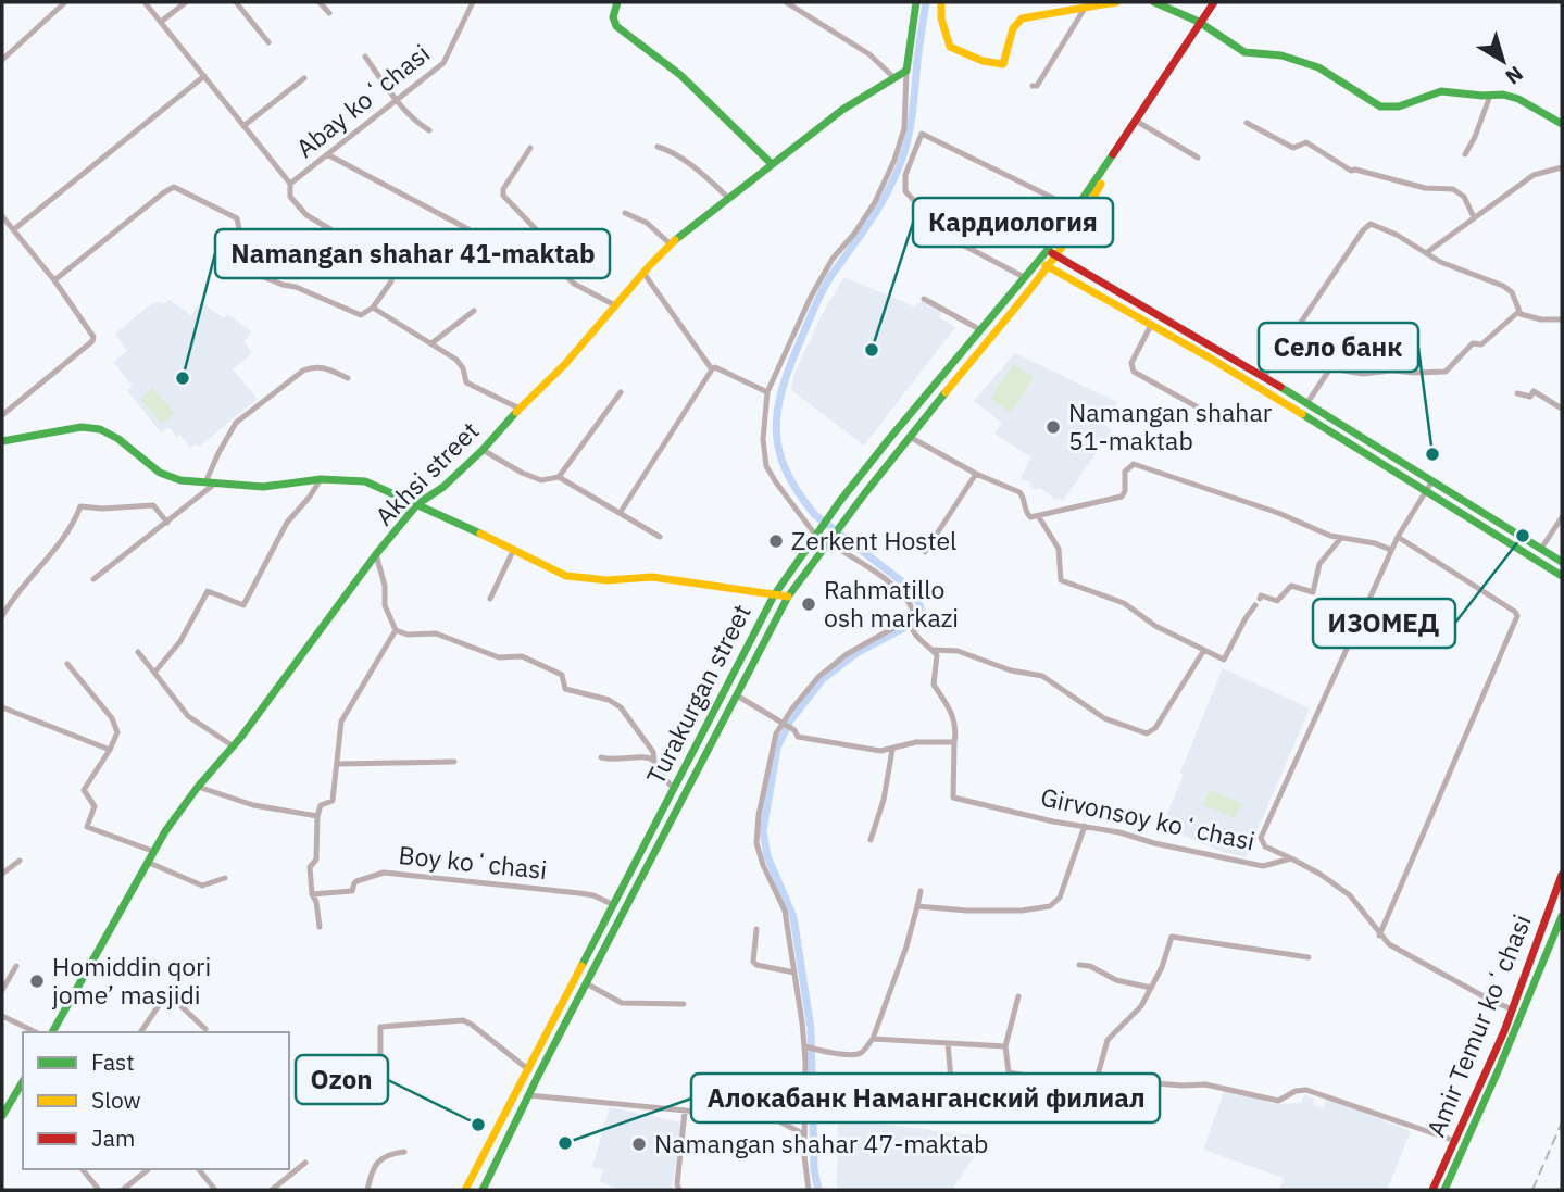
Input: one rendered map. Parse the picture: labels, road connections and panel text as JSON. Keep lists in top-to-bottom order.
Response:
{
  "streets": {
    "main road": ["Akhsi street", "Turakurgan street", "Amir Temur koʻchasi"],
    "street": ["Abay koʻchasi", "Girvonsoy koʻchasi", "Boy koʻchasi"]
  },
  "crossings": [
    ["Turakurgan street", "Boy koʻchasi"]
  ],
  "places": [
    "Кардиология",
    "Namangan shahar 41-maktab",
    "Namangan shahar 51-maktab",
    "Село банк",
    "ИЗОМЕД",
    "Zerkent Hostel",
    "Rahmatillo osh markazi",
    "Homiddin qori jome’ masjidi",
    "Ozon",
    "Алокабанк Наманганский филиал",
    "Namangan shahar 47-maktab"
  ],
  "legend": ["Fast", "Slow", "Jam"],
  "north": "bottom right"
}
